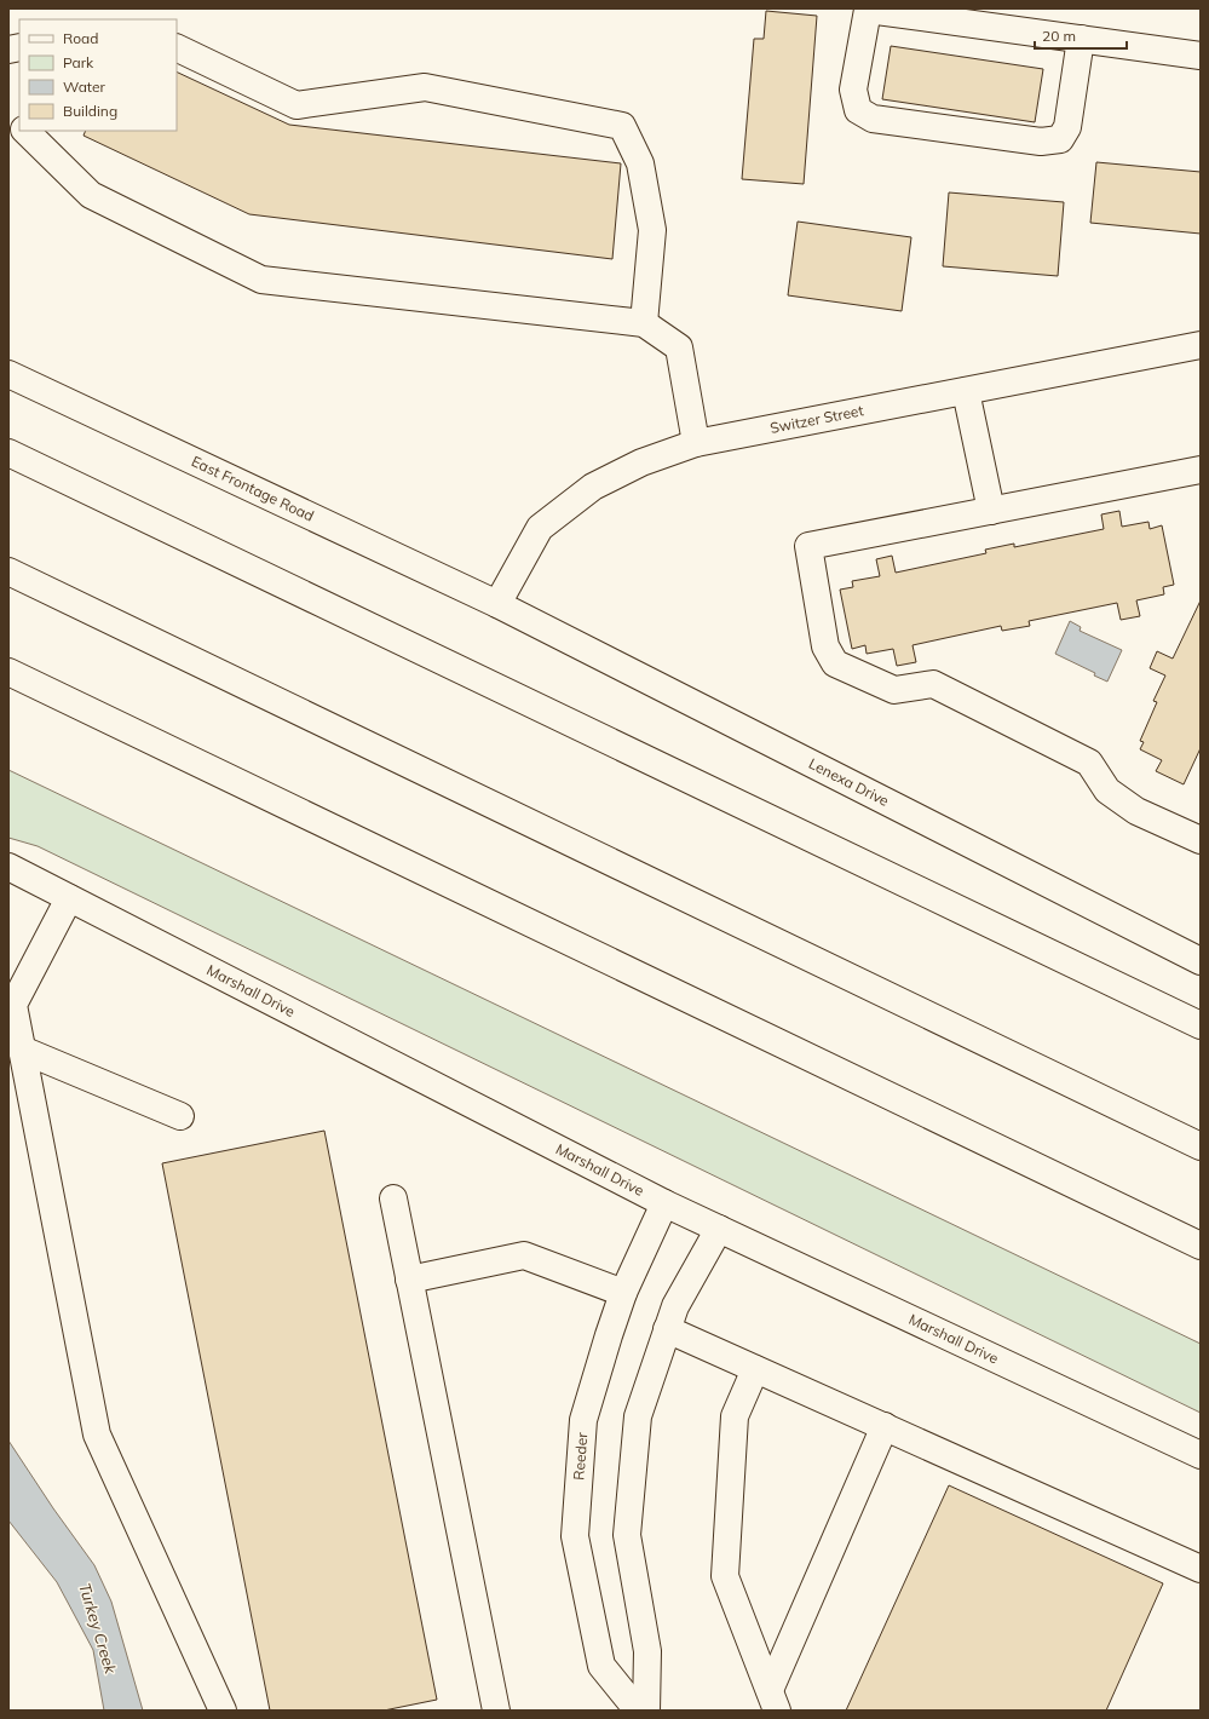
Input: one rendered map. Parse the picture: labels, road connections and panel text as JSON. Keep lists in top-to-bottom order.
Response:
{
  "streets": {
    "main road": [
      "Switzer Street",
      "East Frontage Road",
      "Lenexa Drive",
      "Marshall Drive",
      "Reeder"
    ]
  },
  "crossings": [
    ["Switzer Street", "East Frontage Road"],
    ["Switzer Street", "Lenexa Drive"],
    ["East Frontage Road", "Lenexa Drive"],
    ["Marshall Drive", "Reeder"]
  ],
  "water": ["Turkey Creek"],
  "legend": [
    "Road",
    "Park",
    "Water",
    "Building"
  ],
  "scale_bar": "20 m"
}
